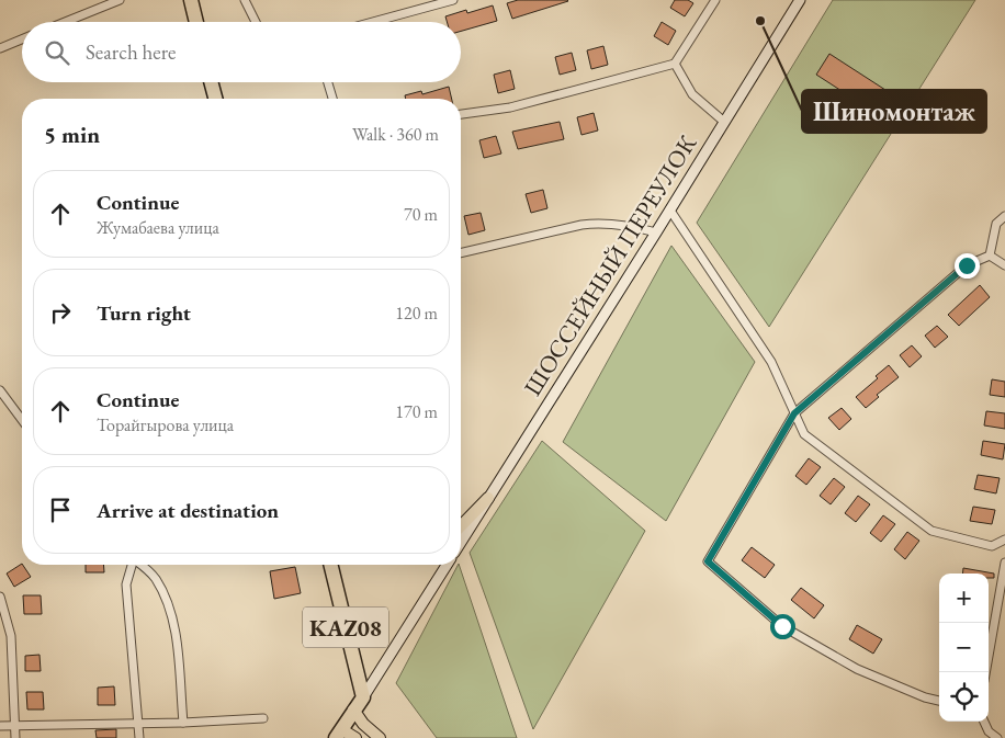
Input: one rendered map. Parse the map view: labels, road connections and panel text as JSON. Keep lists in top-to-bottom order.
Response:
{
  "streets": {
    "highway": ["KAZ08"],
    "main road": ["ШОССЕЙНЫЙ ПЕРЕУЛОК"]
  },
  "places": ["Шиномонтаж"],
  "page": {
    "search": "Search here",
    "heading": ["5 min", "Walk · 360 m"],
    "list": [
      ["Continue", "Жумабаева улица", "70 m"],
      ["Turn right", "120 m"],
      ["Continue", "Торайгырова улица", "170 m"],
      "Arrive at destination"
    ],
    "map_buttons": ["+", "−"]
  }
}
